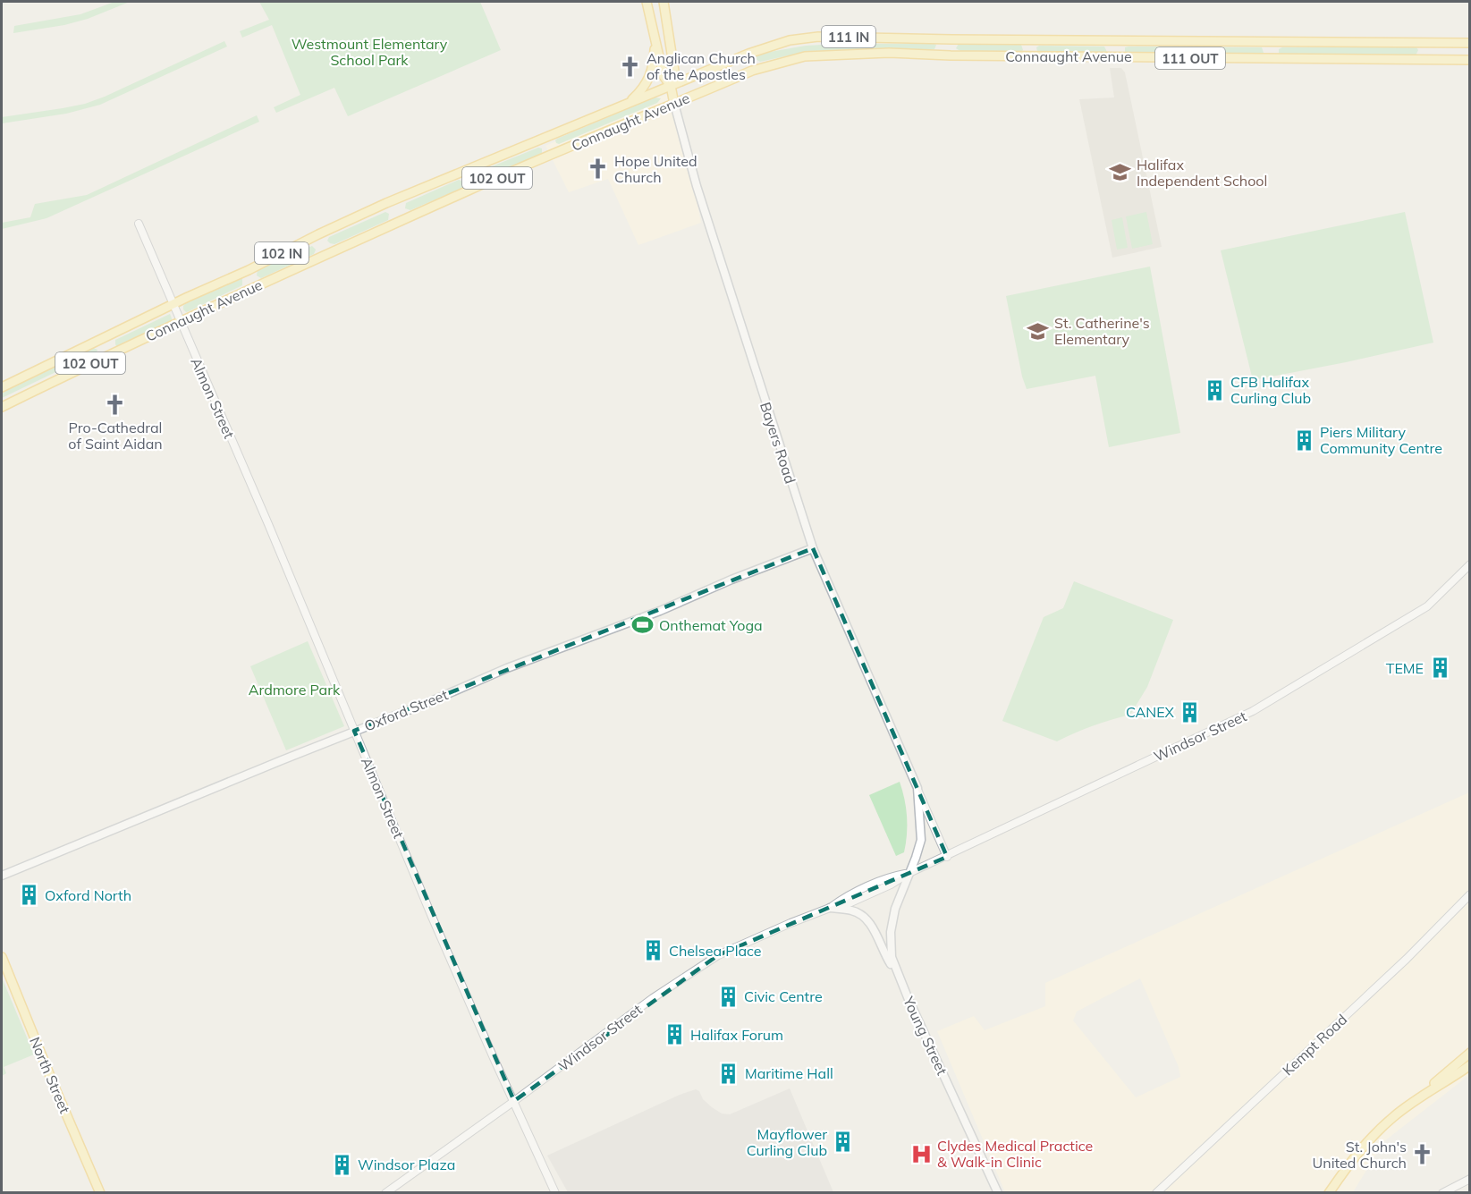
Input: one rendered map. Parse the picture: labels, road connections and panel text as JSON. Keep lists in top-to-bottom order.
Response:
{
  "streets": {
    "main road": [
      "111 IN",
      "Connaught Avenue",
      "111 OUT",
      "102 OUT",
      "102 IN",
      "Bayers Road",
      "Oxford Street",
      "Young Street",
      "North Street"
    ],
    "street": ["Almon Street", "Windsor Street", "Kempt Road"]
  },
  "crossings": [
    ["Connaught Avenue", "Almon Street"],
    ["Connaught Avenue", "Bayers Road"],
    ["Almon Street", "Oxford Street"],
    ["Almon Street", "Windsor Street"],
    ["Bayers Road", "Oxford Street"],
    ["Bayers Road", "Windsor Street"],
    ["Bayers Road", "Young Street"],
    ["Windsor Street", "Young Street"]
  ],
  "parks": ["Westmount Elementary School Park", "Ardmore Park"],
  "places": {
    "church": [
      "Anglican Church of the Apostles",
      "Hope United Church",
      "Pro-Cathedral of Saint Aidan",
      "St. John's United Church"
    ],
    "school or university": ["Halifax Independent School", "St. Catherine's Elementary"],
    "building": [
      "CFB Halifax Curling Club",
      "Piers Military Community Centre",
      "TEME",
      "CANEX",
      "Oxford North",
      "Chelsea Place",
      "Civic Centre",
      "Halifax Forum",
      "Maritime Hall",
      "Mayflower Curling Club",
      "Windsor Plaza"
    ],
    "sports": ["Onthemat Yoga"],
    "hospital": ["Clydes Medical Practice & Walk-in Clinic"]
  }
}
